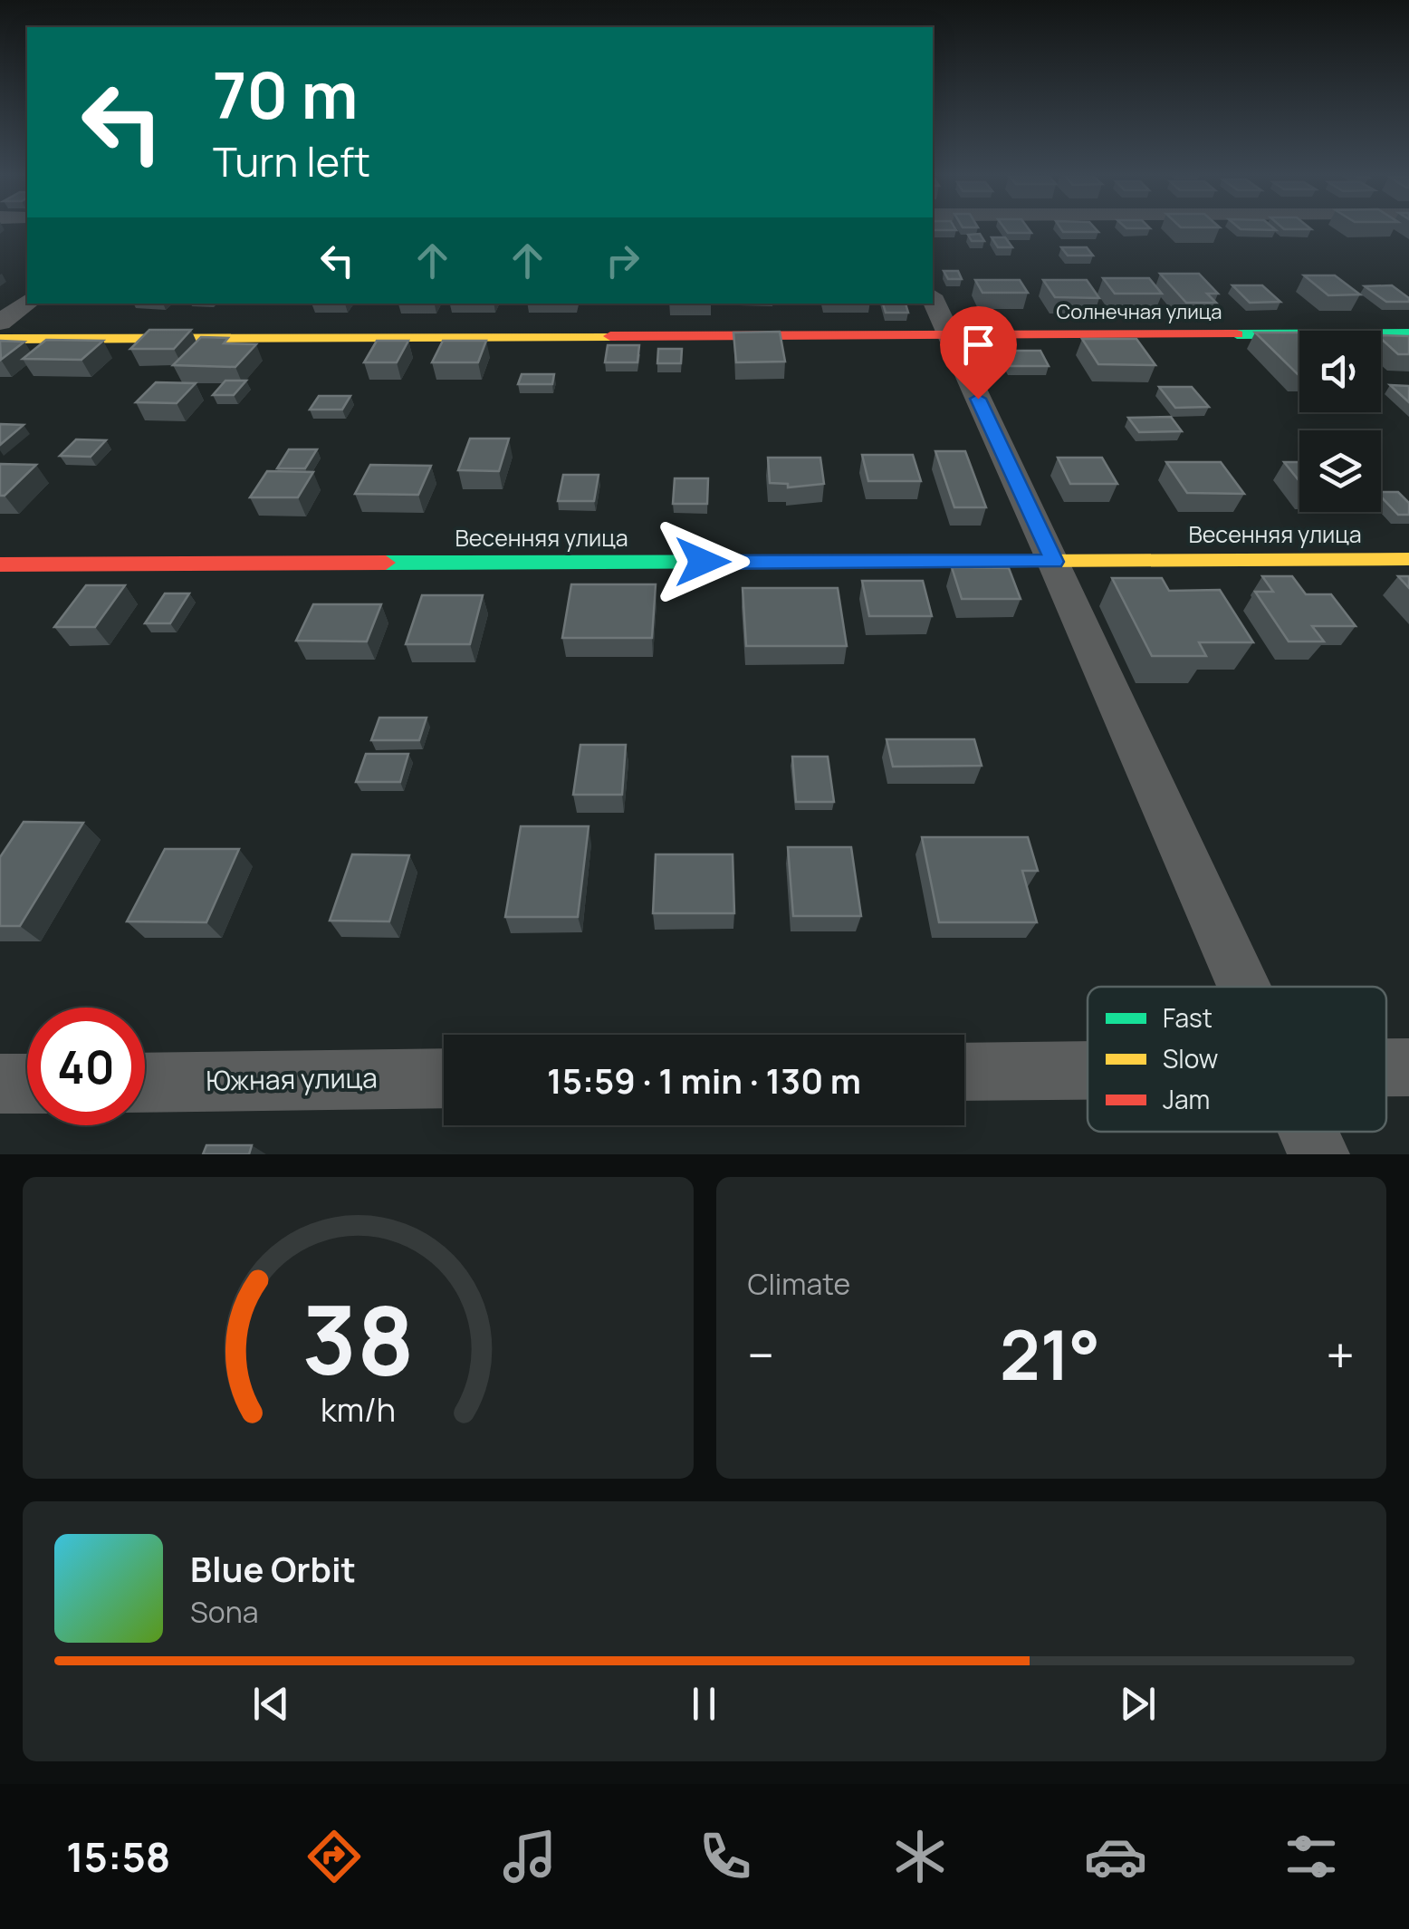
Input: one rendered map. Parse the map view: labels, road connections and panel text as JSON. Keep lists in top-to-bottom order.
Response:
{
  "streets": {
    "street": ["Солнечная улица", "Весенняя улица", "Южная улица"]
  },
  "legend": ["Fast", "Slow", "Jam"],
  "page": {
    "turn": ["70 m", "Turn left"],
    "limit": "40",
    "trip": "15:59 · 1 min · 130 m",
    "tile": "Climate",
    "heat": ["−", "21°", "+"],
    "song": ["Blue Orbit", "Sona"],
    "tabs": "15:58",
    "gauge": ["38", "km/h"]
  }
}
